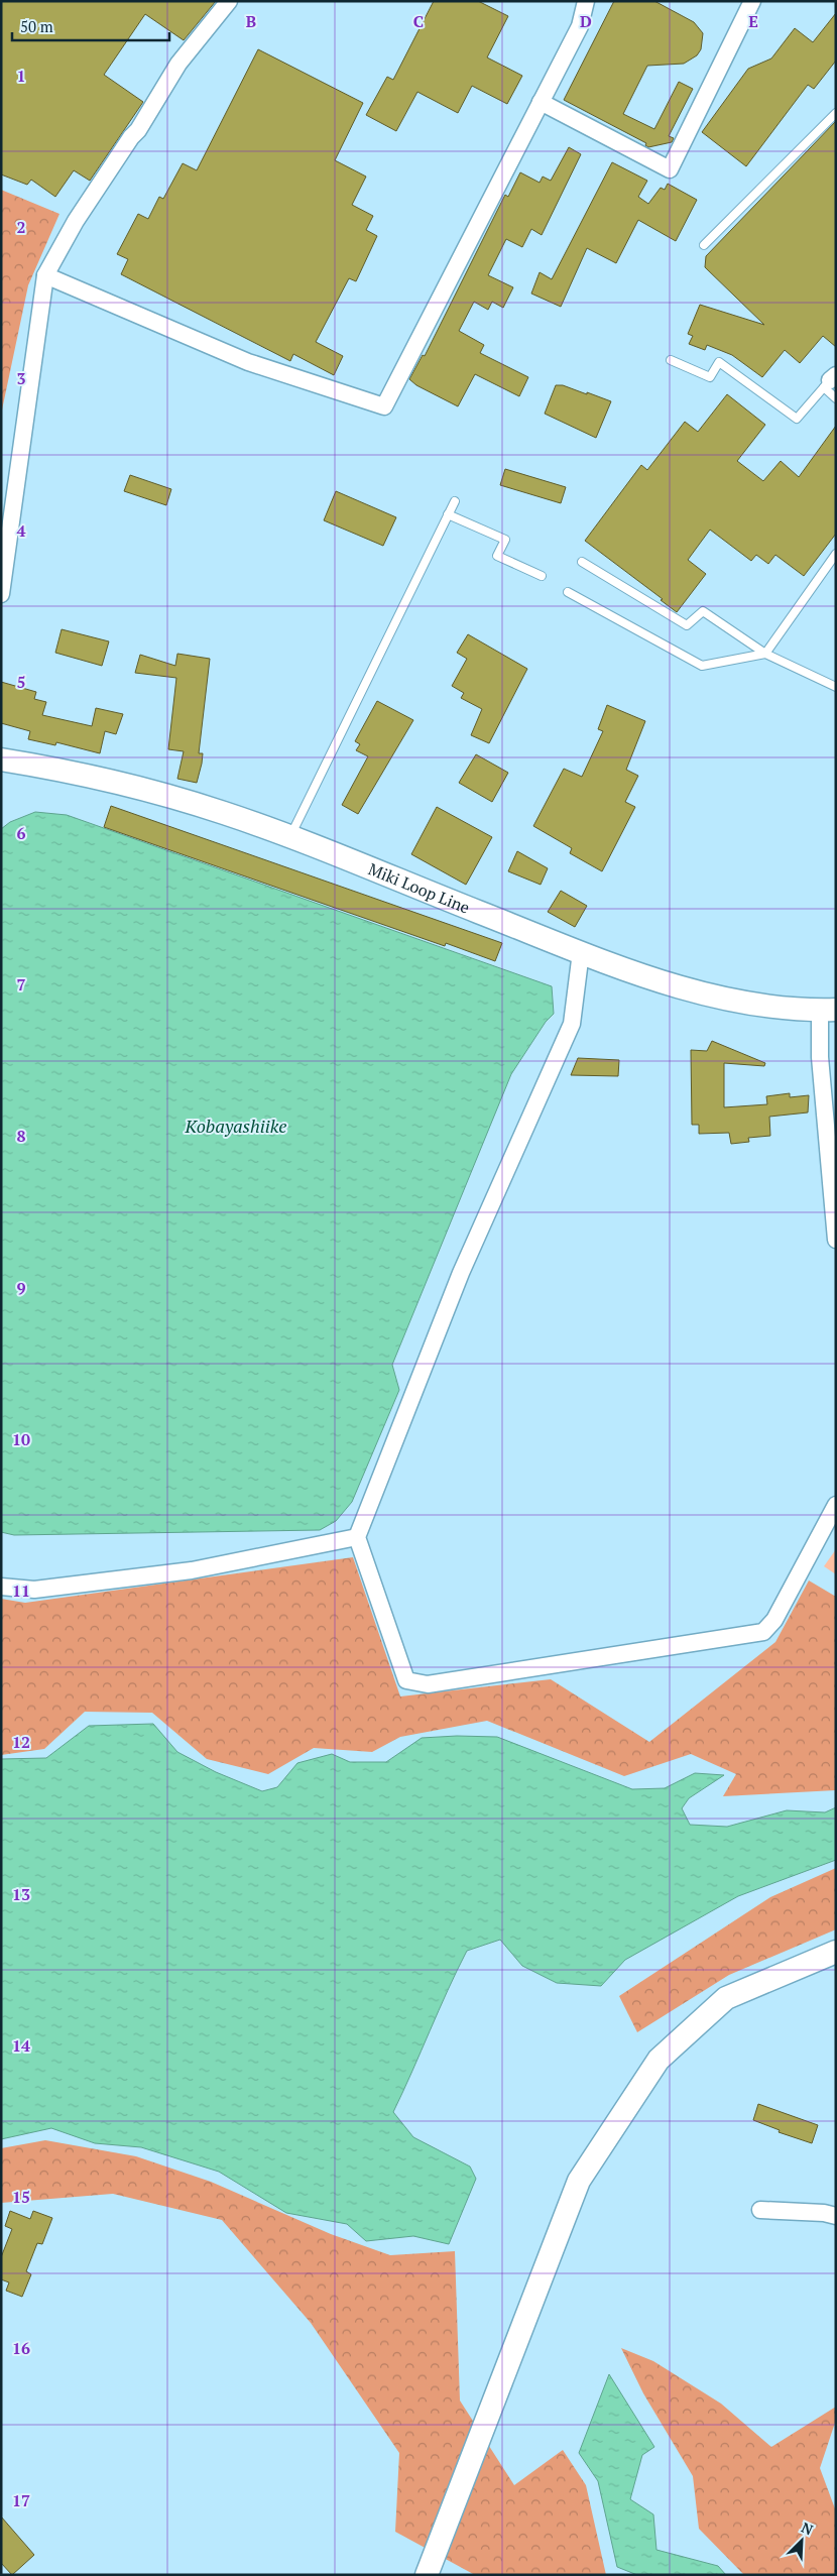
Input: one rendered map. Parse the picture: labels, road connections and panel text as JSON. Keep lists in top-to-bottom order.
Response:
{
  "streets": {
    "main road": ["Miki Loop Line"]
  },
  "water": ["Kobayashiike"],
  "scale_bar": "50 m",
  "north": "top right",
  "grid": {
    "columns": [
      "B",
      "C",
      "D",
      "E"
    ],
    "rows": [
      "1",
      "2",
      "3",
      "4",
      "5",
      "6",
      "7",
      "8",
      "9",
      "10",
      "11",
      "12",
      "13",
      "14",
      "15",
      "16",
      "17"
    ]
  }
}
